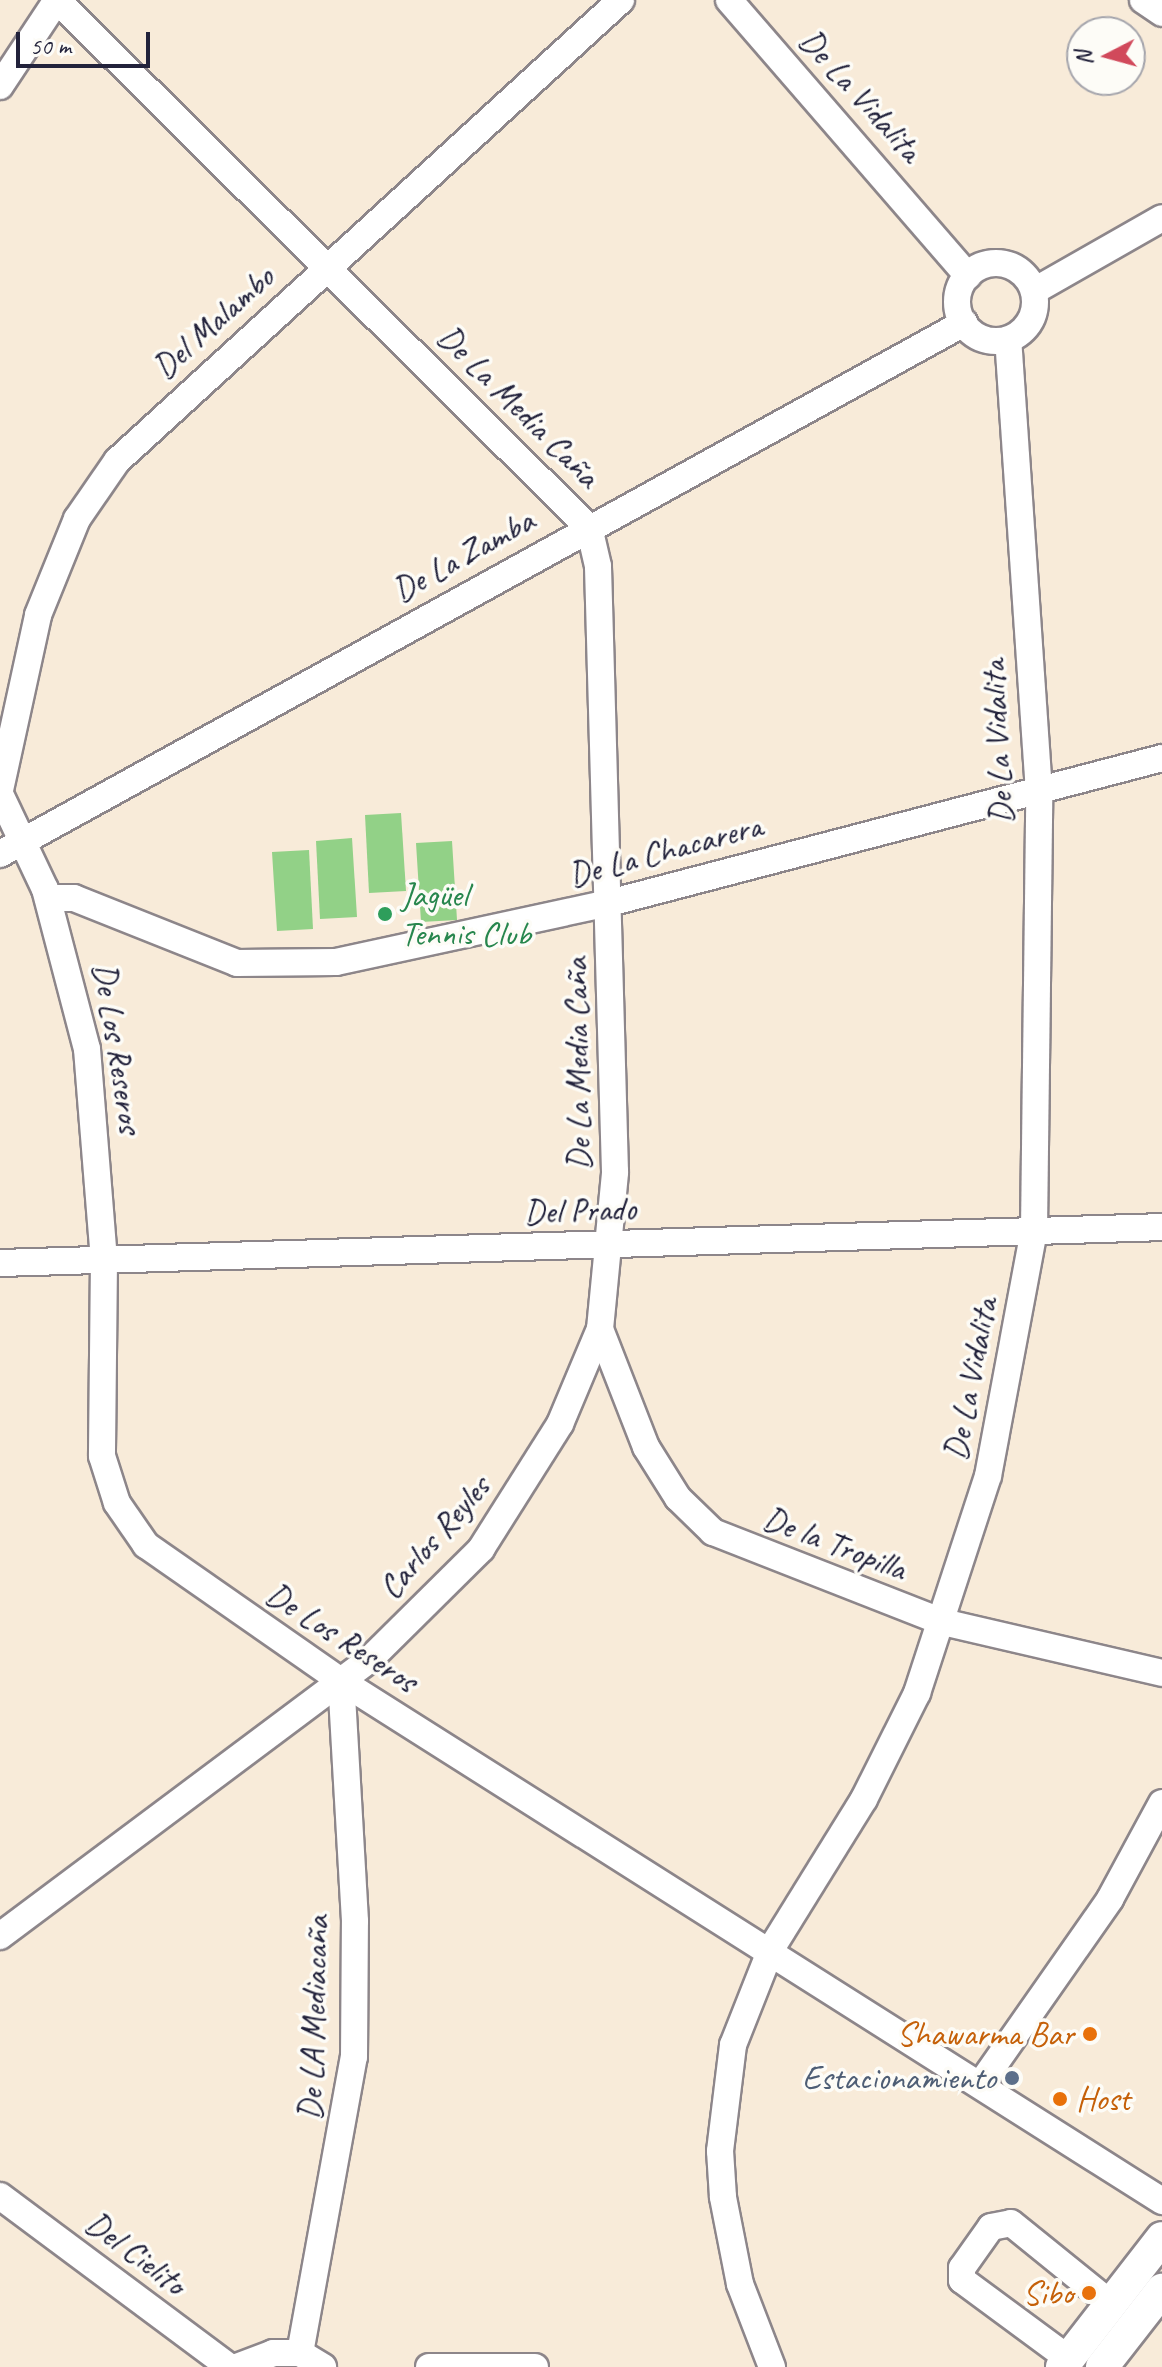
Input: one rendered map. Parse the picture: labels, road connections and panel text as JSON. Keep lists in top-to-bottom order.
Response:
{
  "streets": {
    "street": [
      "De La Vidalita",
      "Del Malambo",
      "De La Media Caña",
      "De La Zamba",
      "De La Chacarera",
      "De Los Reseros",
      "Del Prado",
      "Carlos Reyles",
      "De la Tropilla",
      "De LA Mediacaña",
      "Del Cielito"
    ]
  },
  "crossings": [
    ["De La Vidalita", "De La Zamba"],
    ["De La Vidalita", "De La Chacarera"],
    ["De La Vidalita", "De Los Reseros"],
    ["De La Vidalita", "Del Prado"],
    ["De La Vidalita", "De la Tropilla"],
    ["Del Malambo", "De La Media Caña"],
    ["Del Malambo", "De Los Reseros"],
    ["De La Media Caña", "De La Zamba"],
    ["De La Media Caña", "De La Chacarera"],
    ["De La Media Caña", "Del Prado"],
    ["De La Media Caña", "Carlos Reyles"],
    ["De La Zamba", "De Los Reseros"],
    ["De La Chacarera", "De Los Reseros"],
    ["De Los Reseros", "Del Prado"],
    ["De Los Reseros", "Carlos Reyles"],
    ["De Los Reseros", "De LA Mediacaña"],
    ["Del Prado", "Carlos Reyles"],
    ["Carlos Reyles", "De la Tropilla"],
    ["Carlos Reyles", "De LA Mediacaña"]
  ],
  "places": [
    "Jagüel Tennis Club",
    "Shawarma Bar",
    "Estacionamiento",
    "Host",
    "Sibo"
  ],
  "scale_bar": "50 m",
  "north": "left"
}
